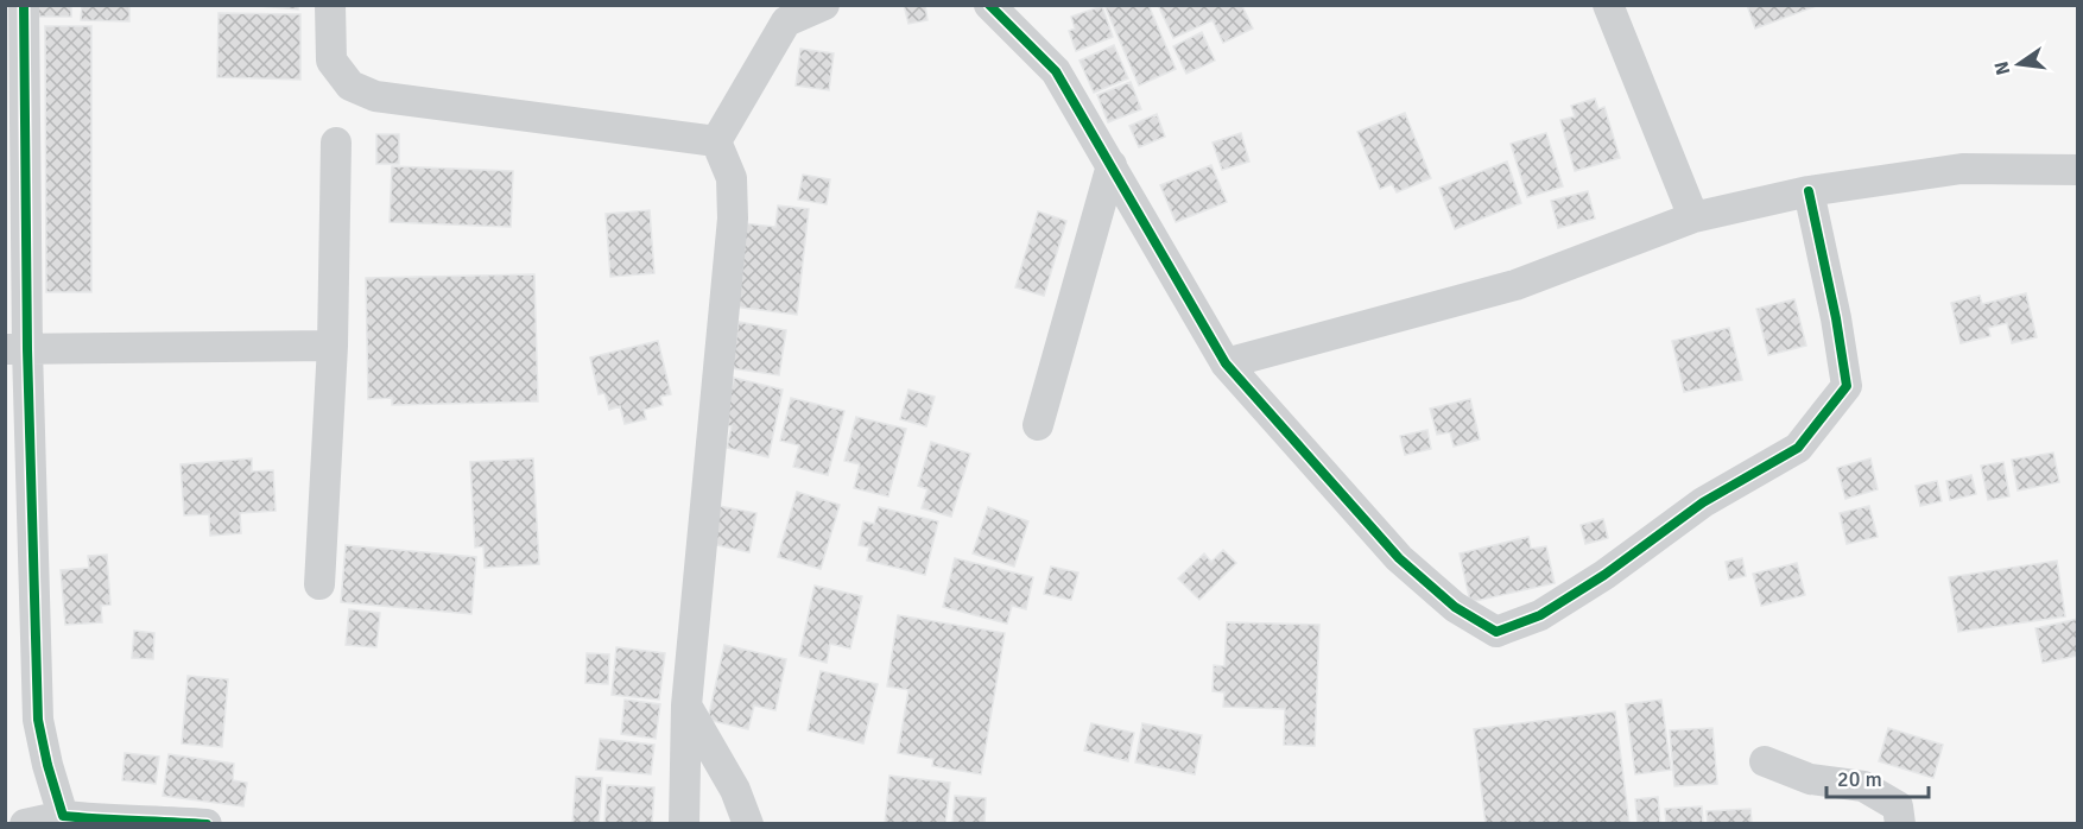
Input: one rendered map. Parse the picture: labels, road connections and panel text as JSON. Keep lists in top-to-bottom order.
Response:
{
  "scale_bar": "20 m",
  "north": "left"
}
